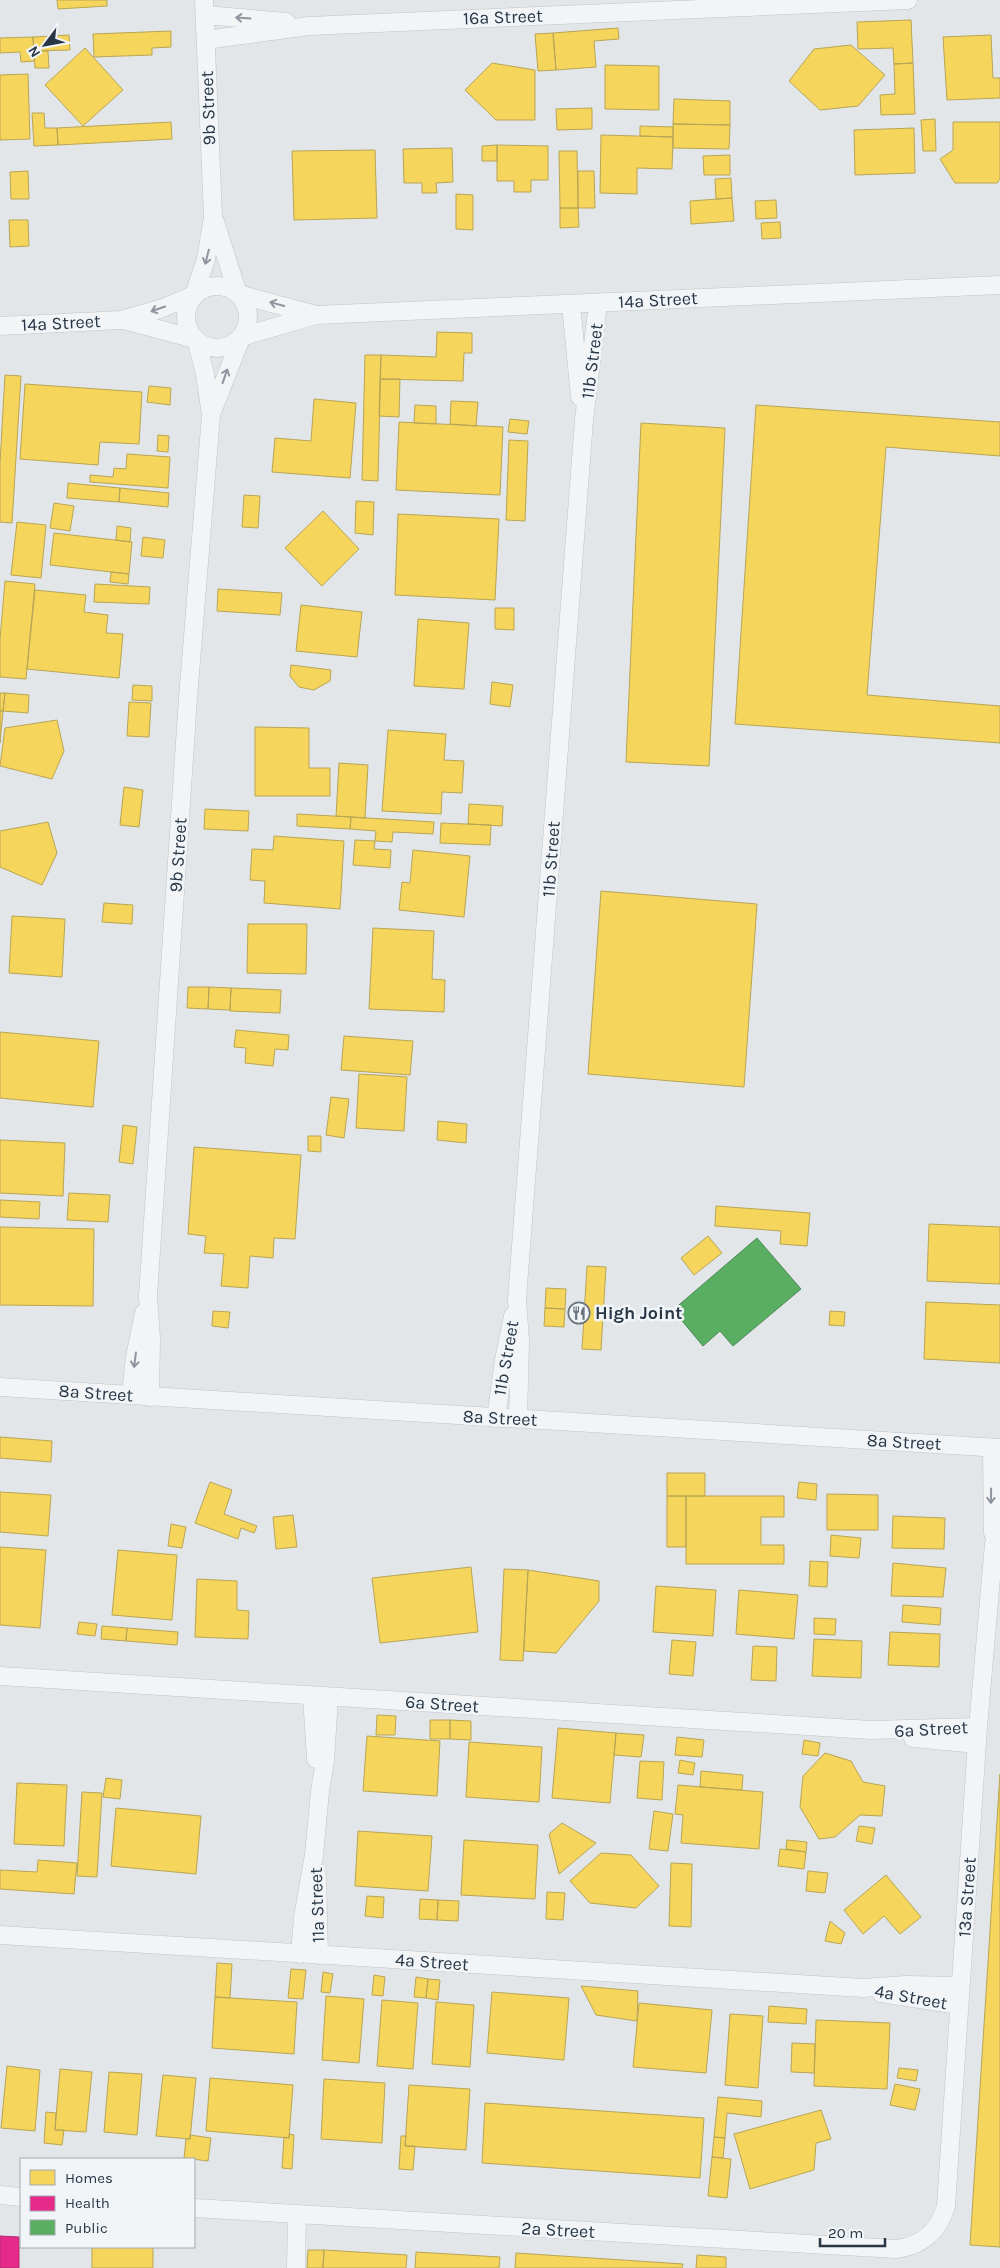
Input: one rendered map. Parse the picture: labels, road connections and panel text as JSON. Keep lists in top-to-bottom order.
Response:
{
  "streets": {
    "street": [
      "16a Street",
      "9b Street",
      "14a Street",
      "11b Street",
      "8a Street",
      "6a Street",
      "13a Street",
      "11a Street",
      "4a Street",
      "2a Street"
    ]
  },
  "crossings": [
    ["16a Street", "9b Street"],
    ["9b Street", "14a Street"],
    ["9b Street", "8a Street"],
    ["14a Street", "11b Street"],
    ["11b Street", "8a Street"],
    ["8a Street", "13a Street"],
    ["6a Street", "13a Street"],
    ["6a Street", "11a Street"],
    ["13a Street", "4a Street"],
    ["13a Street", "2a Street"],
    ["11a Street", "4a Street"]
  ],
  "places": {
    "restaurant": ["High Joint"]
  },
  "legend": ["Homes", "Health", "Public"],
  "scale_bar": "20 m",
  "north": "bottom left"
}
